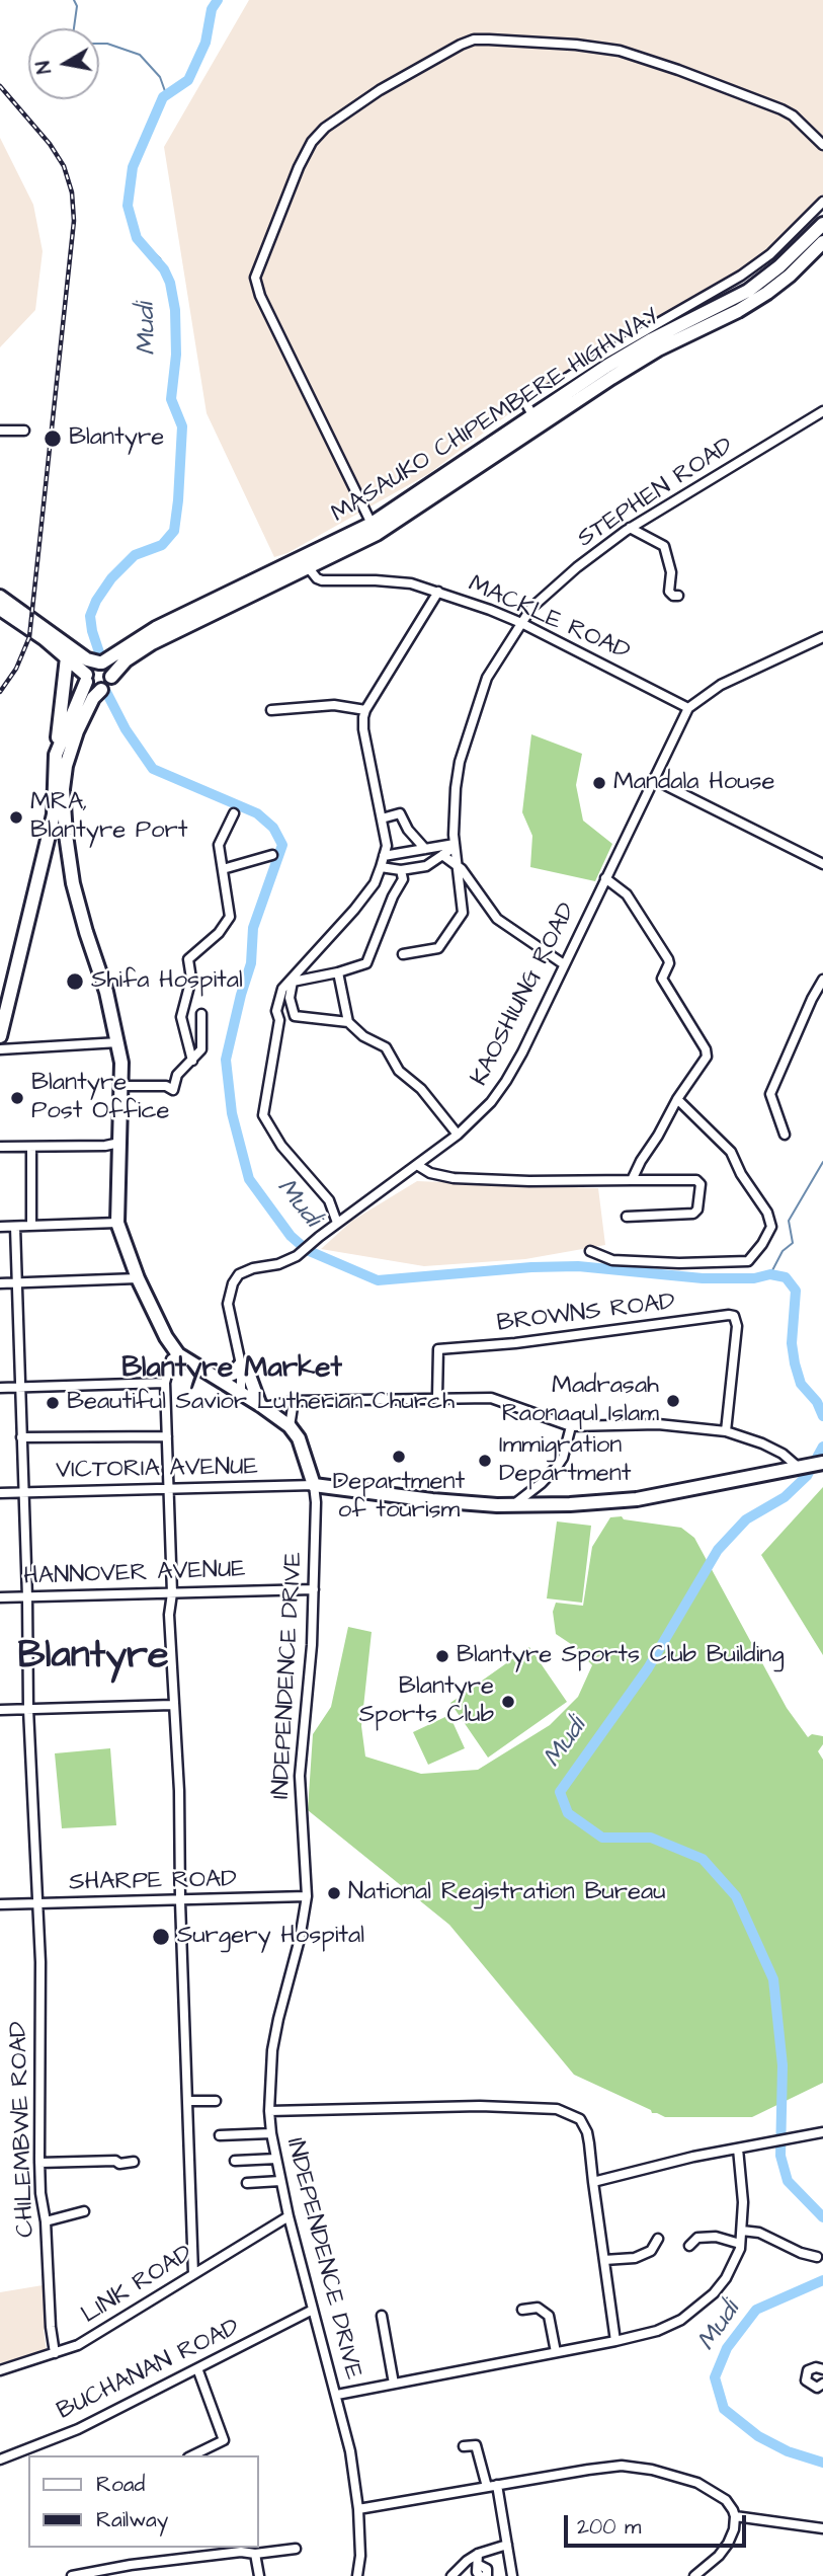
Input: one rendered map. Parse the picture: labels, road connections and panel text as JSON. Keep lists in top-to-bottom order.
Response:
{
  "streets": {
    "highway": ["MASAUKO CHIPEMBERE HIGHWAY"],
    "street": [
      "STEPHEN ROAD",
      "MACKLE ROAD",
      "KAOSHIUNG ROAD",
      "BROWNS ROAD",
      "VICTORIA AVENUE",
      "HANNOVER AVENUE",
      "INDEPENDENCE DRIVE",
      "SHARPE ROAD",
      "CHILEMBWE ROAD",
      "LINK ROAD",
      "BUCHANAN ROAD"
    ]
  },
  "crossings": [
    ["MASAUKO CHIPEMBERE HIGHWAY", "MACKLE ROAD"],
    ["STEPHEN ROAD", "MACKLE ROAD"],
    ["MACKLE ROAD", "KAOSHIUNG ROAD"],
    ["VICTORIA AVENUE", "INDEPENDENCE DRIVE"],
    ["VICTORIA AVENUE", "CHILEMBWE ROAD"],
    ["HANNOVER AVENUE", "INDEPENDENCE DRIVE"],
    ["HANNOVER AVENUE", "CHILEMBWE ROAD"],
    ["INDEPENDENCE DRIVE", "SHARPE ROAD"],
    ["INDEPENDENCE DRIVE", "LINK ROAD"],
    ["INDEPENDENCE DRIVE", "BUCHANAN ROAD"],
    ["SHARPE ROAD", "CHILEMBWE ROAD"],
    ["CHILEMBWE ROAD", "LINK ROAD"]
  ],
  "districts": ["Blantyre Market", "Blantyre"],
  "water": ["Mudi"],
  "places": [
    "Blantyre",
    "Mandala House",
    "MRA, Blantyre Port",
    "Shifa Hospital",
    "Blantyre Post Office",
    "Madrasah Raonaqul Islam",
    "Beautiful Savior Lutherian Church",
    "Department of tourism",
    "Immigration Department",
    "Blantyre Sports Club Building",
    "Blantyre Sports Club",
    "National Registration Bureau",
    "Surgery Hospital"
  ],
  "legend": ["Road", "Railway"],
  "scale_bar": "200 m",
  "north": "left"
}
